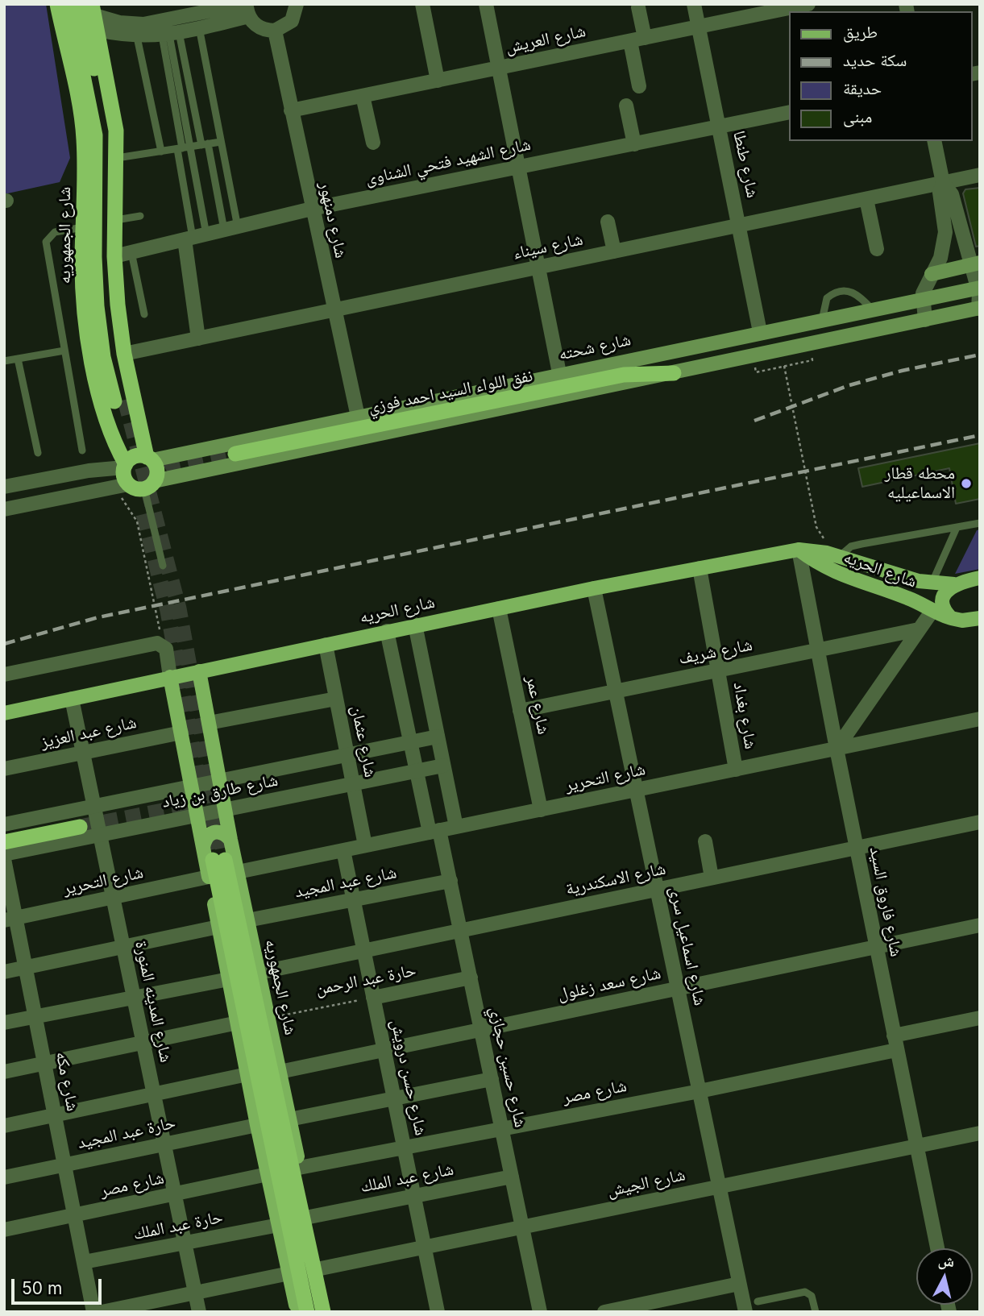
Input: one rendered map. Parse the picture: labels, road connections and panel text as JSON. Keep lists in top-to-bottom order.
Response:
{
  "streets": {
    "highway": ["شارع الجمهوريه", "نفق اللواء السيد احمد فوزي"],
    "main road": ["شارع شحته", "شارع الحريه"],
    "street": [
      "شارع العريش",
      "شارع الشهيد فتحي الشناوى",
      "شارع طنطا",
      "شارع دمنهور",
      "شارع سيناء",
      "شارع شريف",
      "شارع عمر",
      "شارع بغداد",
      "شارع عبد العزيز",
      "شارع عثمان",
      "شارع التحرير",
      "شارع طارق بن زياد",
      "شارع الاسكندرية",
      "شارع عبد المجيد",
      "شارع فاروق السيد",
      "شارع اسماعيل سرى",
      "حارة عبد الرحمن",
      "شارع سعد زغلول",
      "شارع المدينه المنورة",
      "شارع حسين حجازي",
      "شارع حسن درويش",
      "شارع مكه",
      "شارع مصر",
      "حارة عبد المجيد",
      "شارع عبد الملك",
      "شارع الجيش",
      "حارة عبد الملك"
    ]
  },
  "crossings": [
    ["شارع العريش", "شارع طنطا"],
    ["شارع العريش", "شارع دمنهور"],
    ["شارع الشهيد فتحي الشناوى", "شارع طنطا"],
    ["شارع الشهيد فتحي الشناوى", "شارع دمنهور"],
    ["شارع طنطا", "شارع سيناء"],
    ["شارع طنطا", "شارع شحته"],
    ["شارع دمنهور", "شارع سيناء"],
    ["شارع دمنهور", "شارع شحته"],
    ["شارع الجمهوريه", "شارع شحته"],
    ["شارع الجمهوريه", "شارع الحريه"],
    ["شارع الجمهوريه", "شارع عبد العزيز"],
    ["شارع الجمهوريه", "شارع التحرير"],
    ["شارع الجمهوريه", "شارع طارق بن زياد"],
    ["شارع الجمهوريه", "شارع الاسكندرية"],
    ["شارع الجمهوريه", "شارع عبد المجيد"],
    ["شارع الجمهوريه", "حارة عبد الرحمن"],
    ["شارع الجمهوريه", "شارع سعد زغلول"],
    ["شارع الجمهوريه", "شارع مصر"],
    ["شارع الجمهوريه", "حارة عبد المجيد"],
    ["شارع الجمهوريه", "شارع عبد الملك"],
    ["شارع الجمهوريه", "شارع الجيش"],
    ["شارع الجمهوريه", "حارة عبد الملك"],
    ["شارع الحريه", "شارع عمر"],
    ["شارع الحريه", "شارع بغداد"],
    ["شارع الحريه", "شارع عثمان"],
    ["شارع الحريه", "شارع فاروق السيد"],
    ["شارع الحريه", "شارع اسماعيل سرى"],
    ["شارع الحريه", "شارع المدينه المنورة"],
    ["شارع الحريه", "شارع حسين حجازي"],
    ["شارع شريف", "شارع عمر"],
    ["شارع شريف", "شارع بغداد"],
    ["شارع شريف", "شارع فاروق السيد"],
    ["شارع شريف", "شارع اسماعيل سرى"],
    ["شارع عمر", "شارع التحرير"],
    ["شارع بغداد", "شارع التحرير"],
    ["شارع عبد العزيز", "شارع المدينه المنورة"],
    ["شارع عثمان", "شارع التحرير"],
    ["شارع عثمان", "شارع طارق بن زياد"],
    ["شارع التحرير", "شارع فاروق السيد"],
    ["شارع التحرير", "شارع اسماعيل سرى"],
    ["شارع التحرير", "شارع المدينه المنورة"],
    ["شارع التحرير", "شارع حسين حجازي"],
    ["شارع التحرير", "شارع حسن درويش"],
    ["شارع التحرير", "شارع مكه"],
    ["شارع طارق بن زياد", "شارع المدينه المنورة"],
    ["شارع طارق بن زياد", "شارع حسين حجازي"],
    ["شارع الاسكندرية", "شارع فاروق السيد"],
    ["شارع الاسكندرية", "شارع اسماعيل سرى"],
    ["شارع الاسكندرية", "شارع حسين حجازي"],
    ["شارع الاسكندرية", "شارع حسن درويش"],
    ["شارع عبد المجيد", "شارع حسين حجازي"],
    ["شارع عبد المجيد", "شارع حسن درويش"],
    ["شارع فاروق السيد", "شارع سعد زغلول"],
    ["شارع فاروق السيد", "شارع مصر"],
    ["شارع فاروق السيد", "شارع الجيش"],
    ["شارع اسماعيل سرى", "شارع سعد زغلول"],
    ["شارع اسماعيل سرى", "شارع مصر"],
    ["شارع اسماعيل سرى", "شارع الجيش"],
    ["حارة عبد الرحمن", "شارع حسين حجازي"],
    ["حارة عبد الرحمن", "شارع حسن درويش"],
    ["شارع سعد زغلول", "شارع حسين حجازي"],
    ["شارع سعد زغلول", "شارع حسن درويش"],
    ["شارع المدينه المنورة", "شارع مصر"],
    ["شارع المدينه المنورة", "حارة عبد المجيد"],
    ["شارع المدينه المنورة", "حارة عبد الملك"],
    ["شارع حسين حجازي", "شارع مصر"],
    ["شارع حسين حجازي", "شارع عبد الملك"],
    ["شارع حسين حجازي", "شارع الجيش"],
    ["شارع حسن درويش", "شارع مصر"],
    ["شارع حسن درويش", "شارع عبد الملك"],
    ["شارع حسن درويش", "شارع الجيش"],
    ["شارع مكه", "شارع مصر"],
    ["شارع مكه", "حارة عبد المجيد"],
    ["شارع مكه", "حارة عبد الملك"]
  ],
  "places": ["محطه قطار الاسماعيليه"],
  "legend": [
    "طريق",
    "سكة حديد",
    "حديقة",
    "مبنى"
  ],
  "scale_bar": "50 m",
  "north": "top"
}
